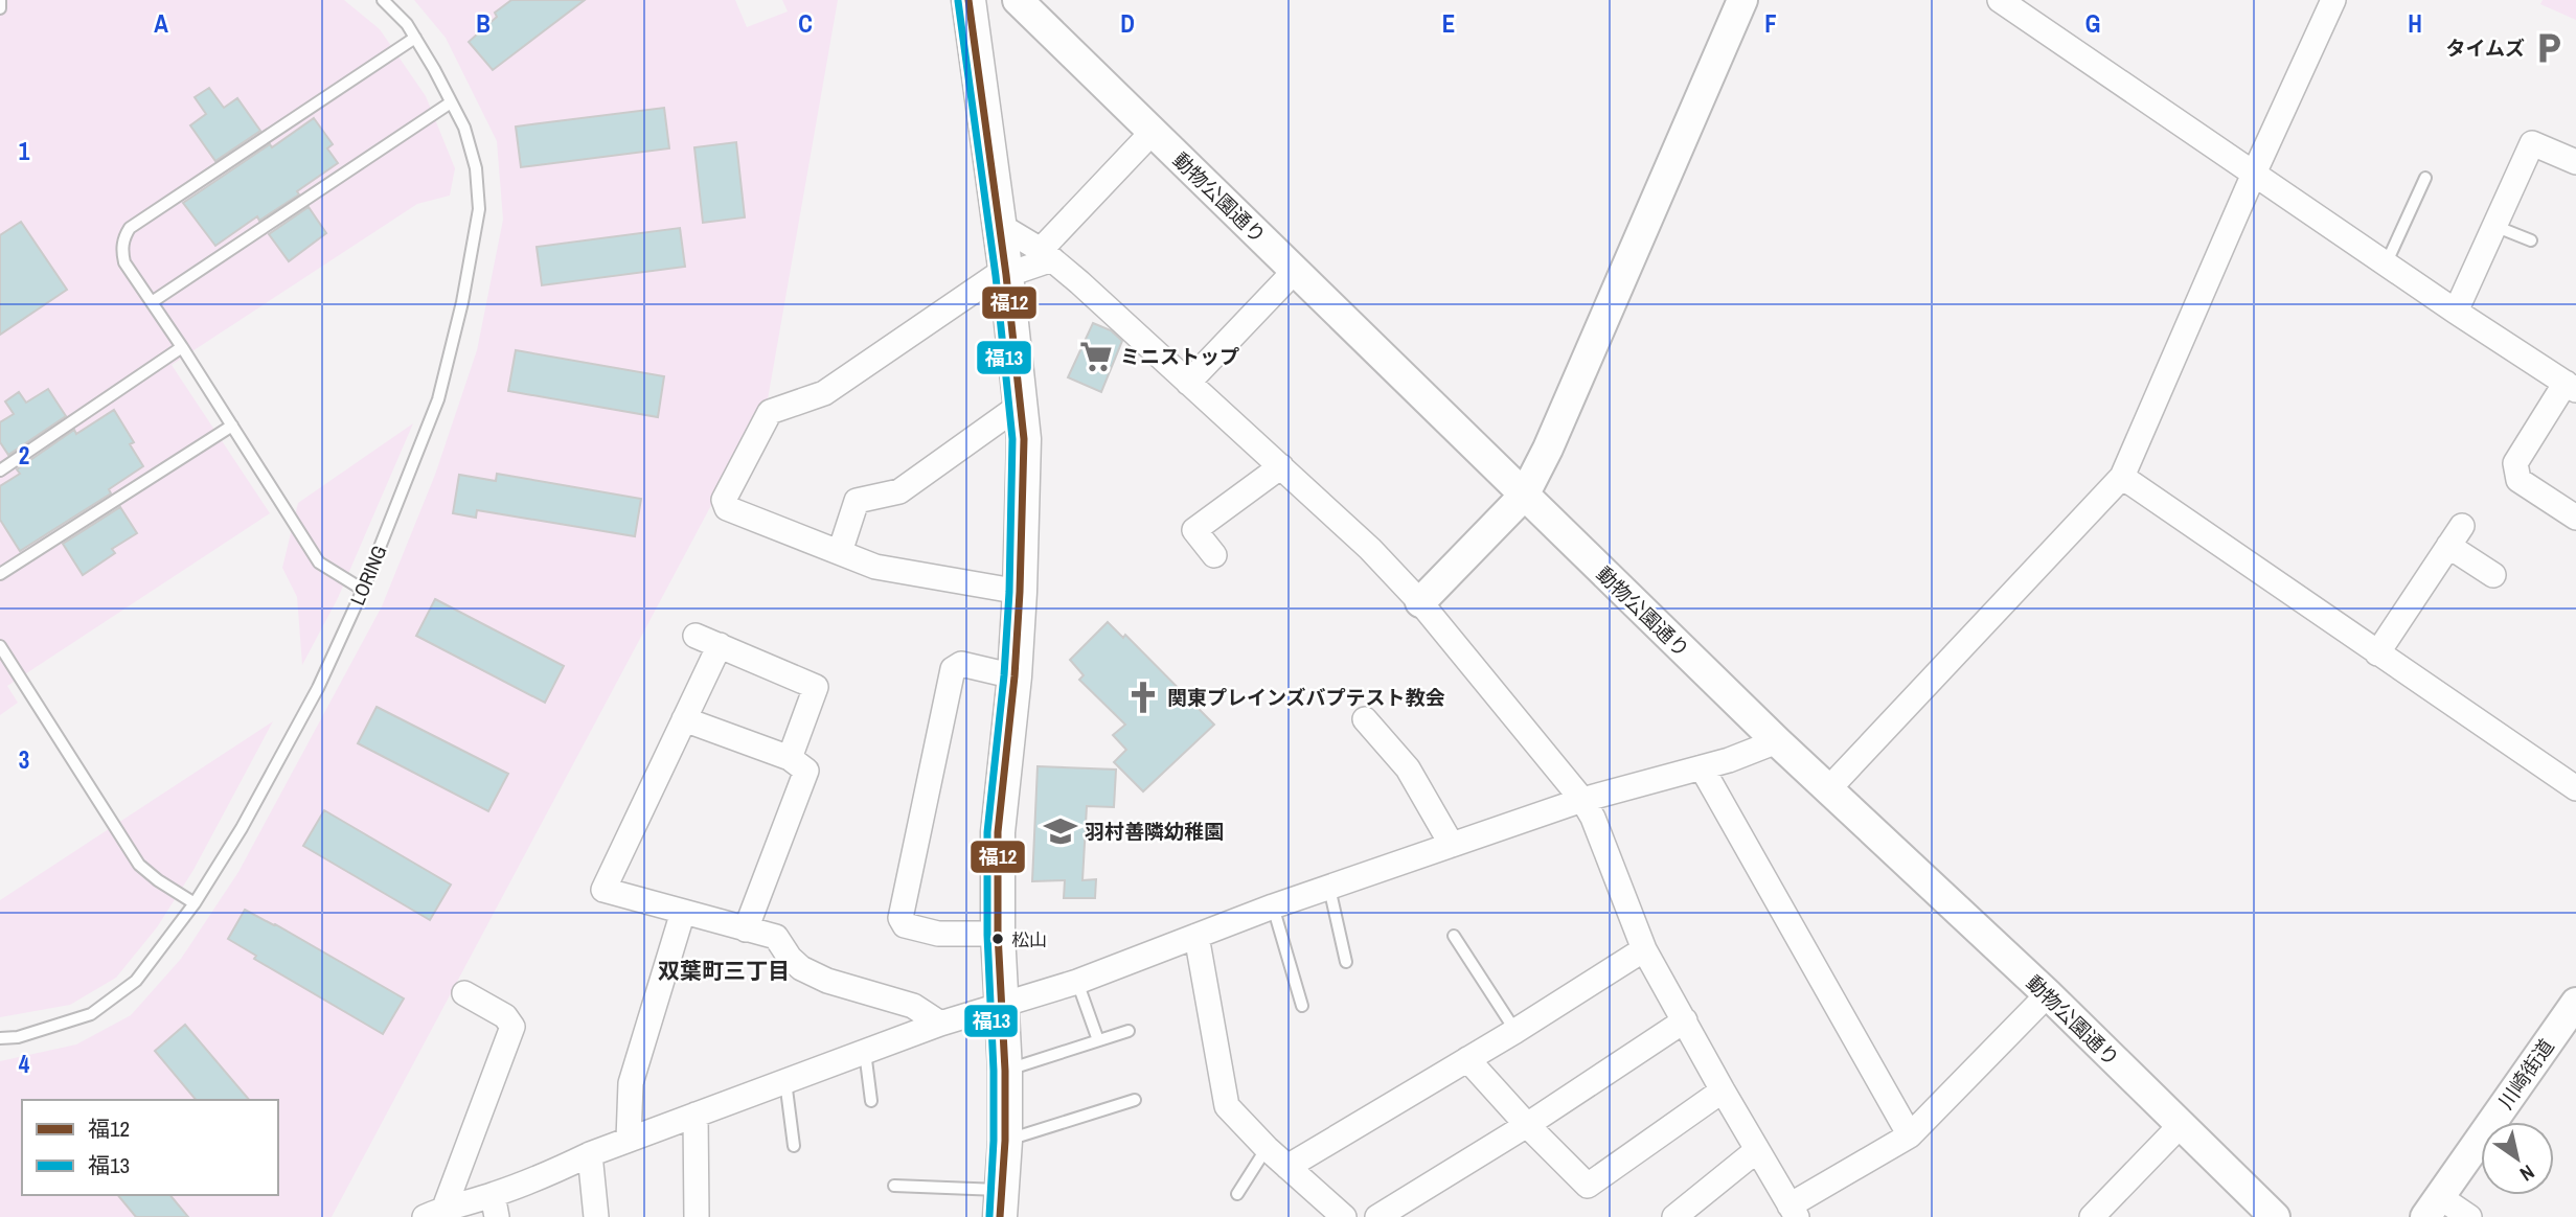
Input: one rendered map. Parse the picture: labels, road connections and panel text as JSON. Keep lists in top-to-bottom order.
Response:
{
  "streets": {
    "street": ["動物公園通り", "川崎街道"],
    "lane": ["LORING"]
  },
  "districts": ["双葉町三丁目"],
  "places": {
    "parking": ["タイムズ"],
    "supermarket": ["ミニストップ"],
    "church": ["関東プレインズバプテスト教会"],
    "school or university": ["羽村善隣幼稚園"],
    "other": ["松山"]
  },
  "lines": ["transit line 福12", "transit line 福13"],
  "legend": ["福12", "福13"],
  "north": "bottom right",
  "grid": {
    "columns": [
      "A",
      "B",
      "C",
      "D",
      "E",
      "F",
      "G",
      "H"
    ],
    "rows": [
      "1",
      "2",
      "3",
      "4"
    ]
  }
}
